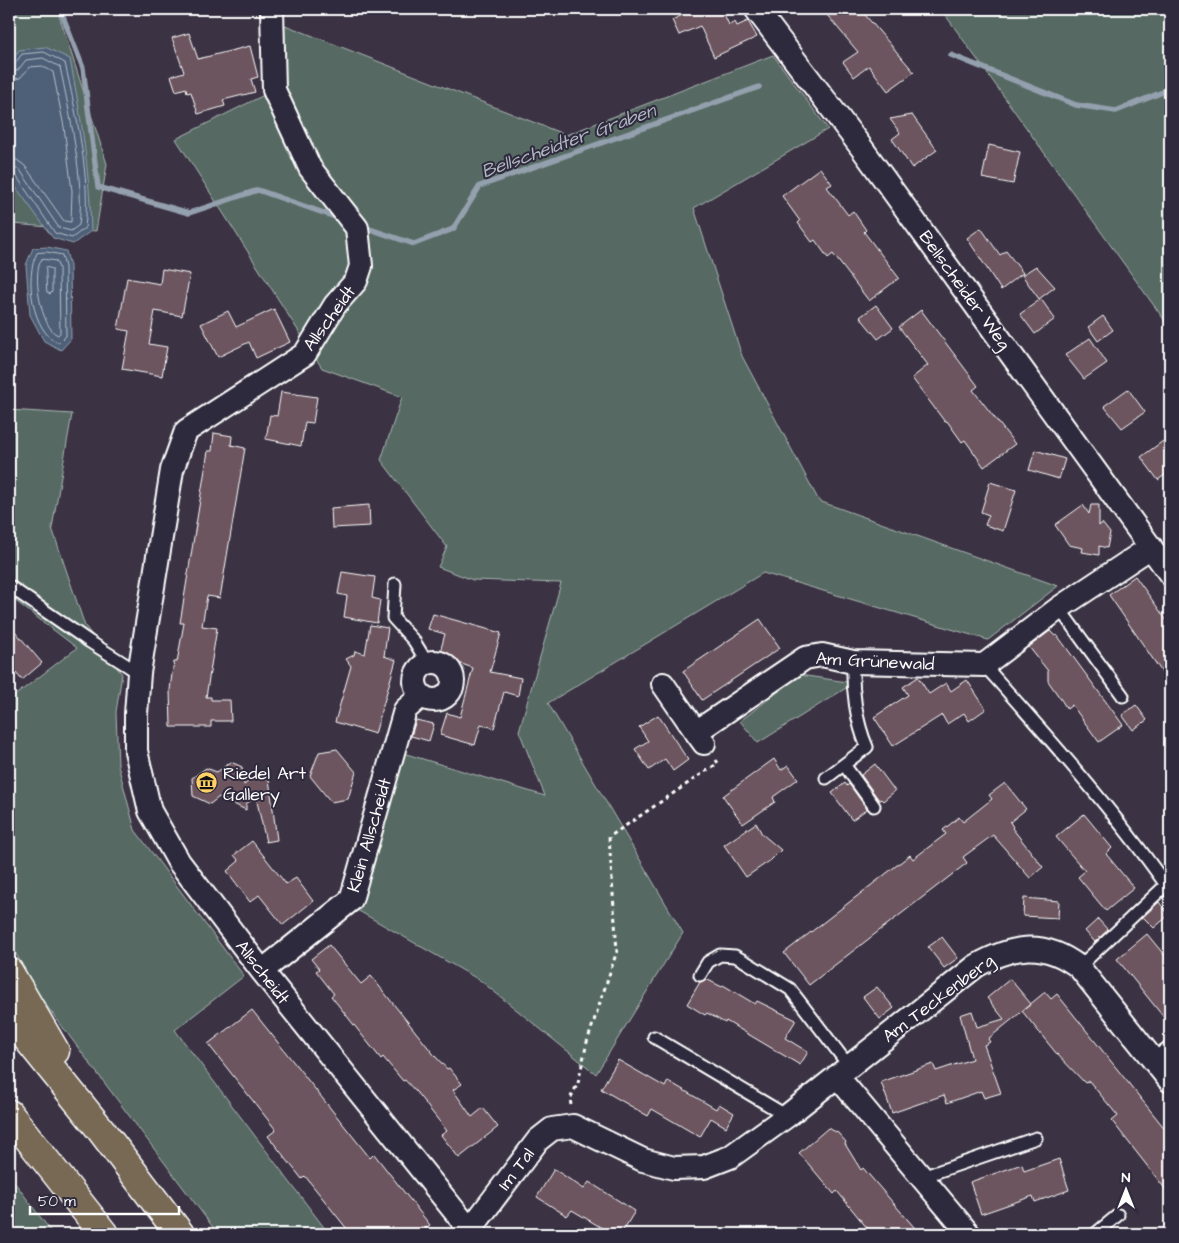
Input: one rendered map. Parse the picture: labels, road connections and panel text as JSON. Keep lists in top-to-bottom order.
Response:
{
  "streets": {
    "street": [
      "Bellscheider Weg",
      "Allscheidt",
      "Am Grünewald",
      "Klein Allscheidt",
      "Am Teckenberg",
      "Im Tal"
    ]
  },
  "crossings": [
    ["Allscheidt", "Klein Allscheidt"],
    ["Allscheidt", "Im Tal"],
    ["Am Teckenberg", "Im Tal"]
  ],
  "water": ["Bellscheidter Graben"],
  "places": {
    "museum": ["Riedel Art Gallery"]
  },
  "scale_bar": "50 m",
  "north": "top"
}
